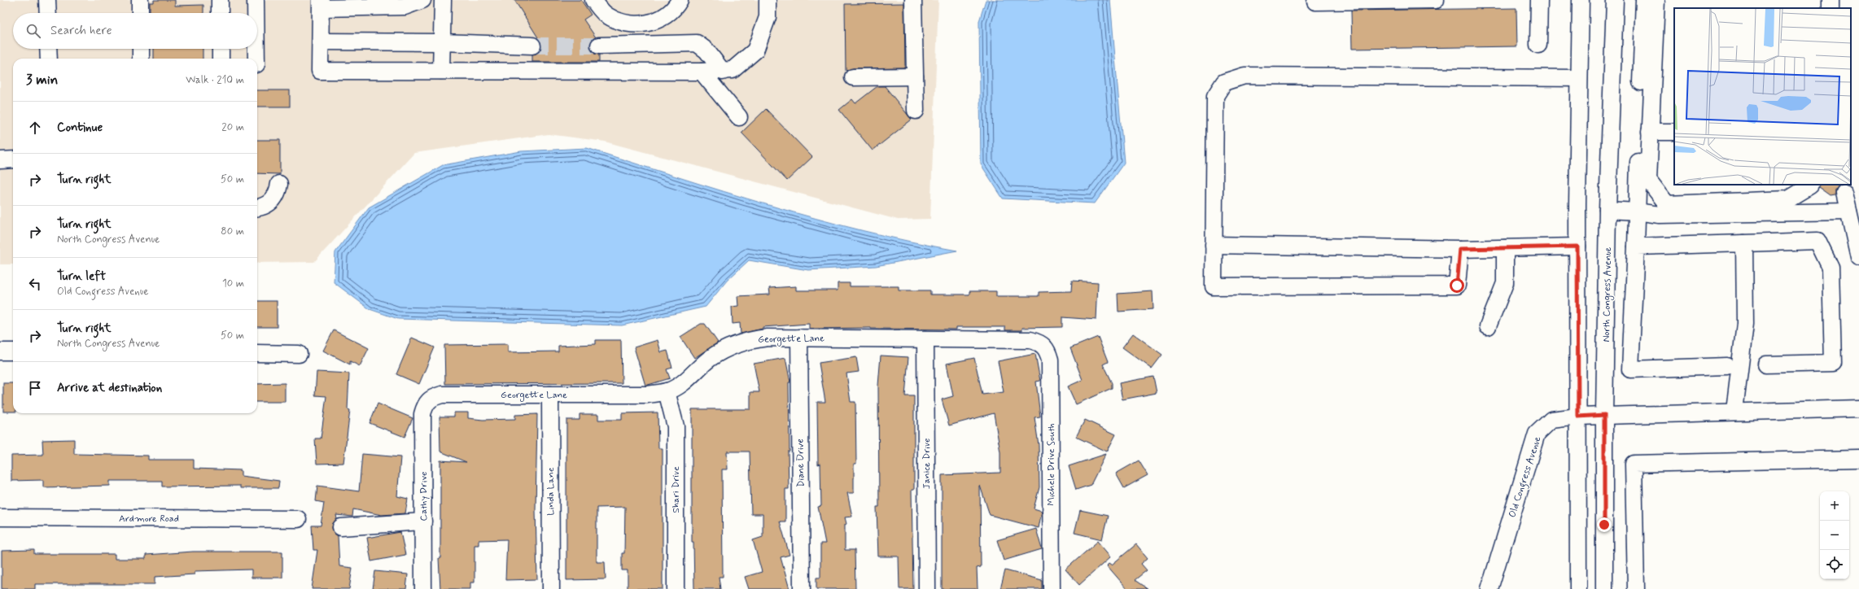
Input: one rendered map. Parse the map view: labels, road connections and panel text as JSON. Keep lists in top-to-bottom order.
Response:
{
  "streets": {
    "street": [
      "North Congress Avenue",
      "Georgette Lane",
      "Diane Drive",
      "Janice Drive",
      "Michele Drive South",
      "Old Congress Avenue",
      "Shari Drive",
      "Linda Lane",
      "Cathy Drive",
      "Ardmore Road"
    ]
  },
  "crossings": [
    ["North Congress Avenue", "Old Congress Avenue"],
    ["Georgette Lane", "Diane Drive"],
    ["Georgette Lane", "Janice Drive"],
    ["Georgette Lane", "Michele Drive South"],
    ["Georgette Lane", "Shari Drive"],
    ["Georgette Lane", "Linda Lane"],
    ["Georgette Lane", "Cathy Drive"]
  ],
  "page": {
    "search": "Search here",
    "heading": ["3 min", "Walk · 210 m"],
    "list": [
      ["Continue", "20 m"],
      ["Turn right", "50 m"],
      ["Turn right", "North Congress Avenue", "80 m"],
      ["Turn left", "Old Congress Avenue", "10 m"],
      ["Turn right", "North Congress Avenue", "50 m"],
      "Arrive at destination"
    ],
    "map_buttons": ["+", "−"]
  }
}
